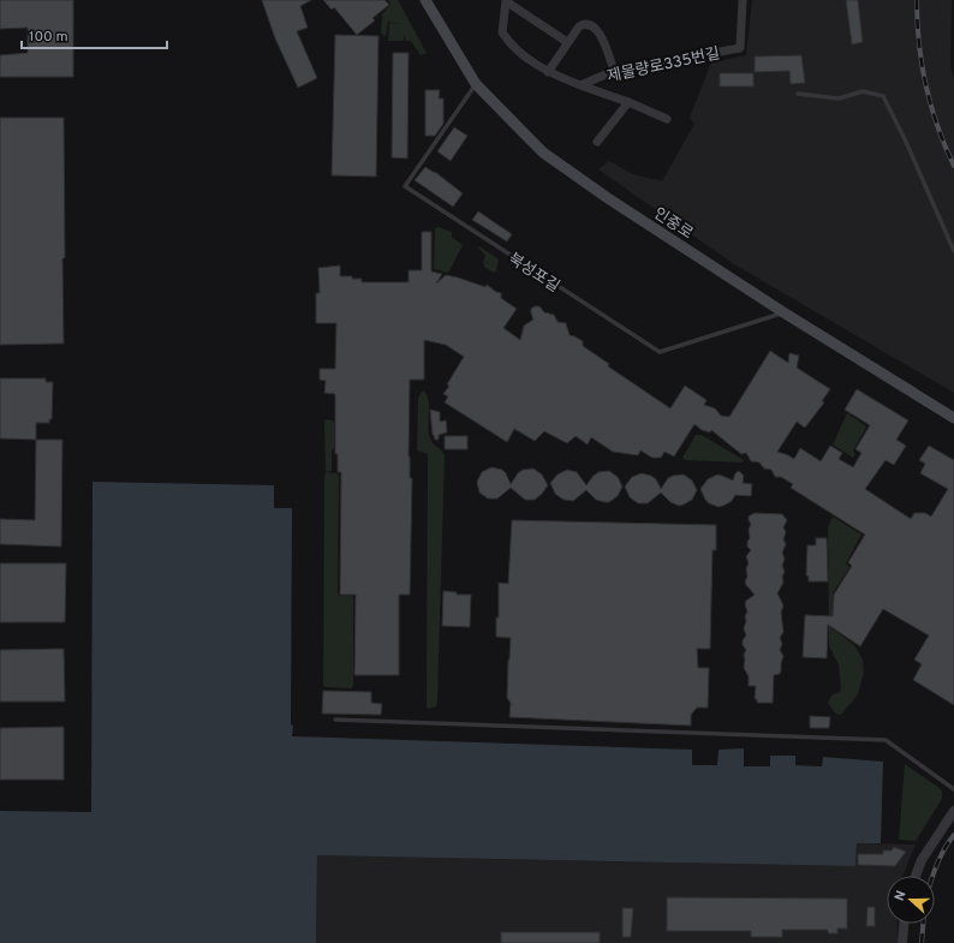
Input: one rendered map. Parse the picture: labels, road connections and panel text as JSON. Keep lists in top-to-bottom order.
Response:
{
  "streets": {
    "main road": ["인중로"],
    "street": ["제물량로335번길"],
    "lane": ["북성포길"]
  },
  "crossings": [
    ["인중로", "북성포길"]
  ],
  "scale_bar": "100 m",
  "north": "left"
}
